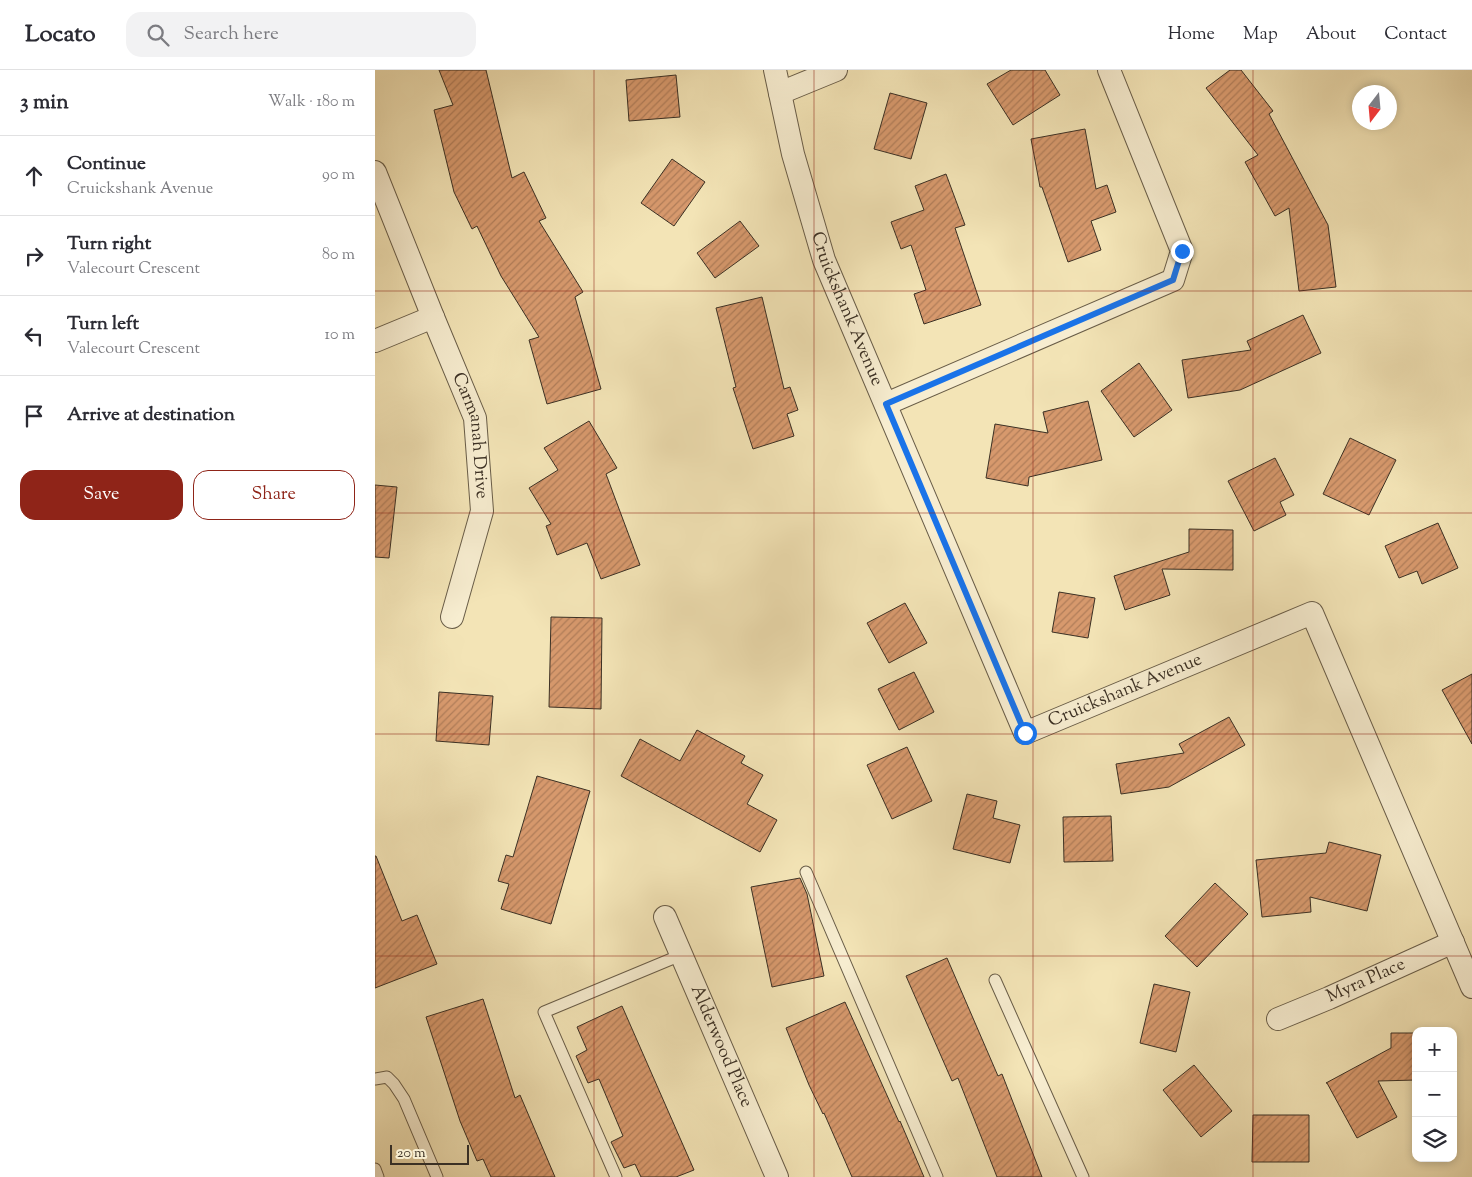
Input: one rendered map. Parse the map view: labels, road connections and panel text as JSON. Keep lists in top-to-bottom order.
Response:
{
  "streets": {
    "street": [
      "Cruickshank Avenue",
      "Carmanah Drive",
      "Myra Place",
      "Alderwood Place"
    ]
  },
  "crossings": [
    ["Cruickshank Avenue", "Myra Place"]
  ],
  "scale_bar": "20 m",
  "north": "bottom",
  "page": {
    "header": "Locato",
    "search": "Search here",
    "nav": [
      "Home",
      "Map",
      "About",
      "Contact"
    ],
    "heading": ["3 min", "Walk · 180 m"],
    "list": [
      ["Continue", "Cruickshank Avenue", "90 m"],
      ["Turn right", "Valecourt Crescent", "80 m"],
      ["Turn left", "Valecourt Crescent", "10 m"],
      "Arrive at destination"
    ],
    "buttons": ["Save", "Share"],
    "map_buttons": ["+", "−"],
    "scale": "20 m"
  }
}
